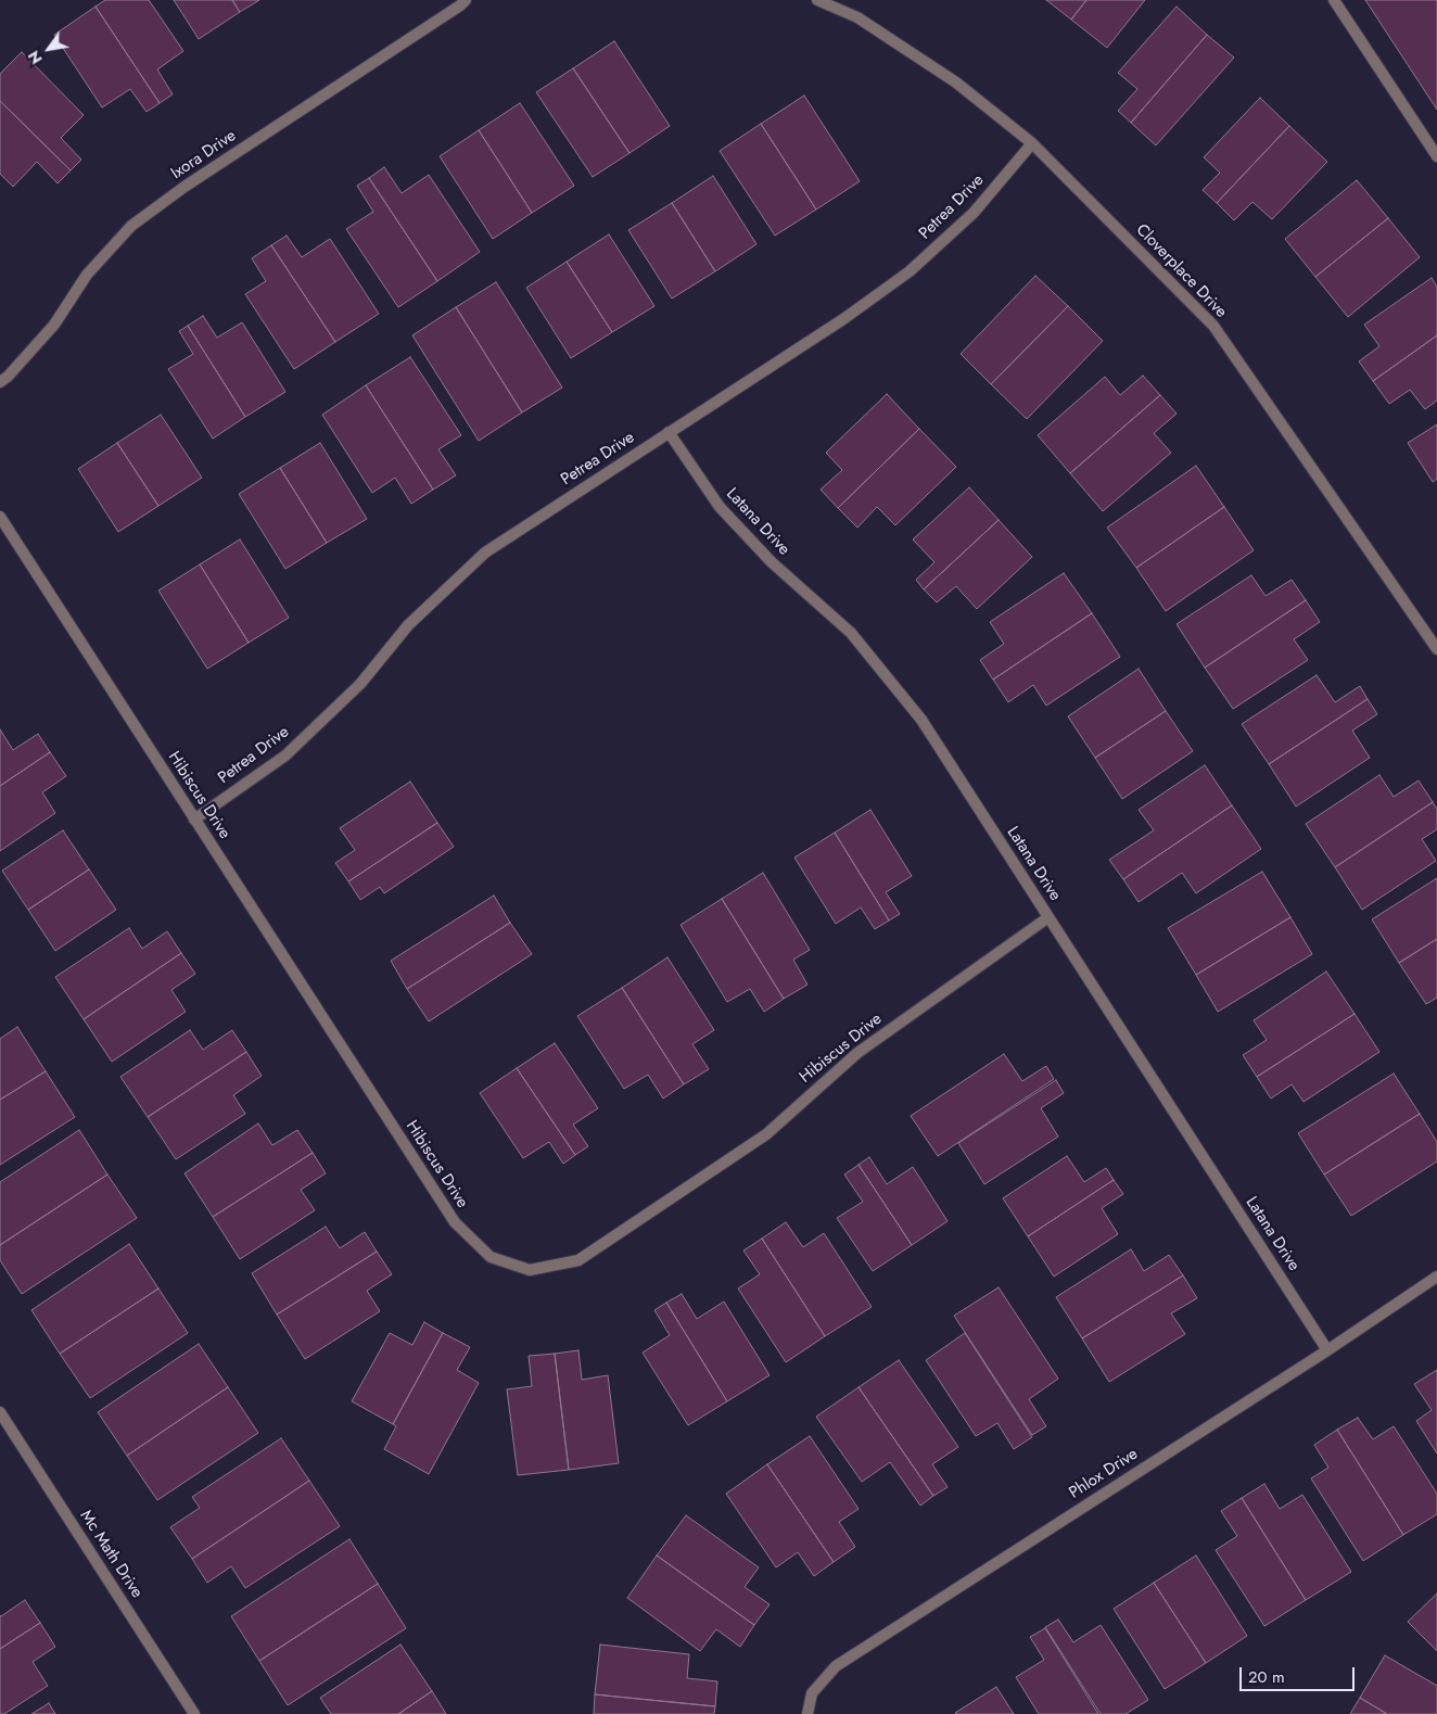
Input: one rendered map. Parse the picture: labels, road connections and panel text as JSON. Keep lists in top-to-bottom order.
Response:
{
  "streets": {
    "street": [
      "Ixora Drive",
      "Petrea Drive",
      "Cloverplace Drive",
      "Latana Drive",
      "Hibiscus Drive",
      "Phlox Drive",
      "Mc Math Drive"
    ]
  },
  "crossings": [
    ["Petrea Drive", "Cloverplace Drive"],
    ["Petrea Drive", "Latana Drive"],
    ["Petrea Drive", "Hibiscus Drive"],
    ["Latana Drive", "Hibiscus Drive"],
    ["Latana Drive", "Phlox Drive"]
  ],
  "scale_bar": "20 m",
  "north": "bottom left"
}
